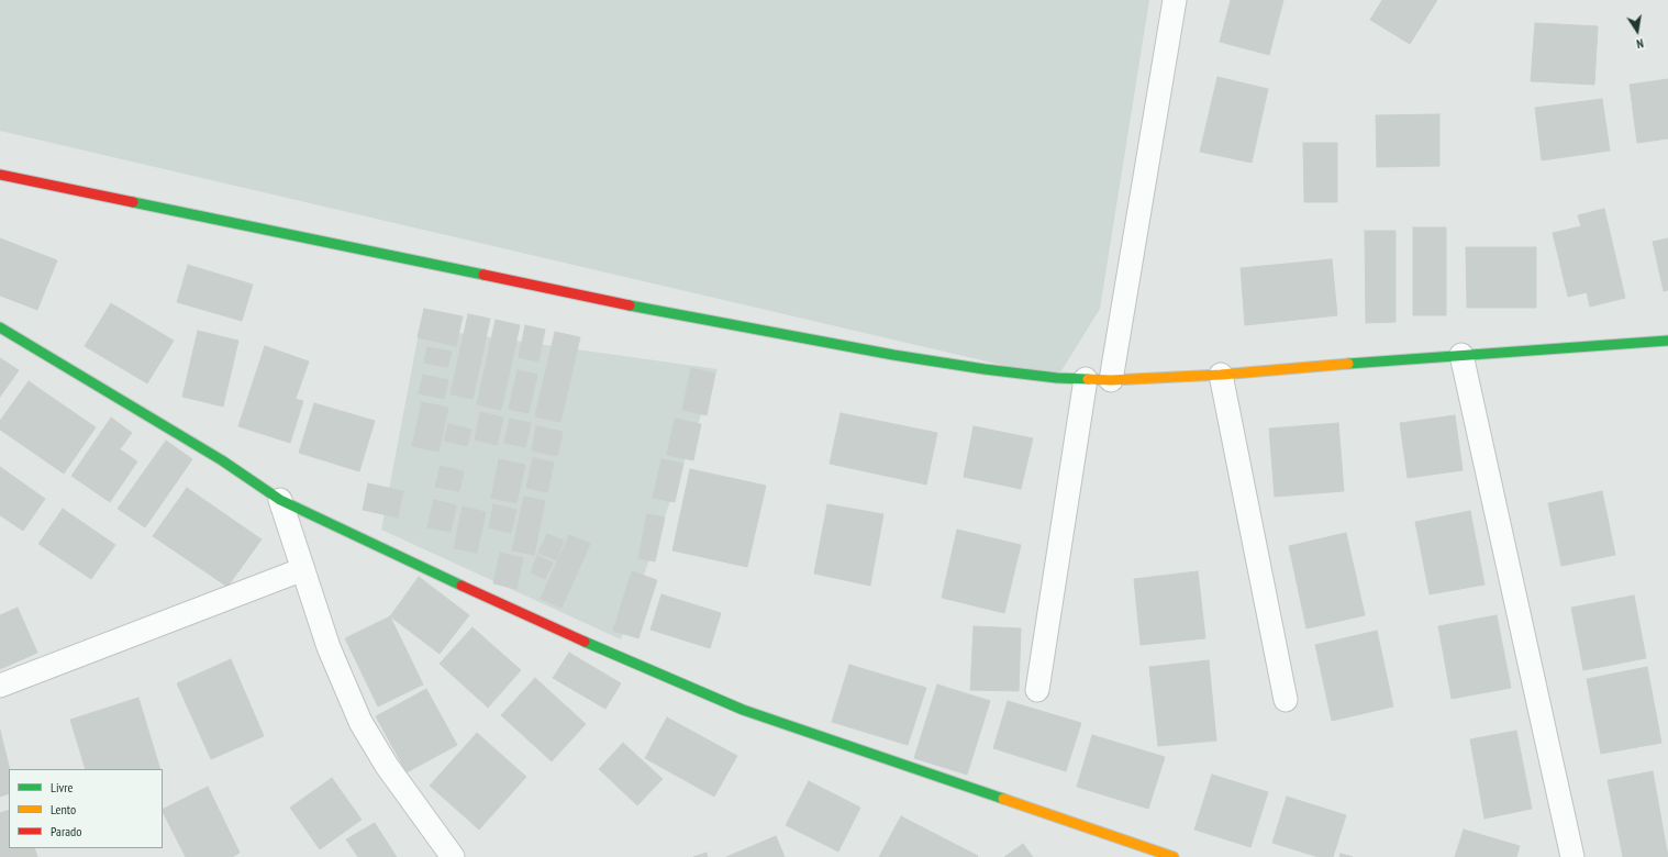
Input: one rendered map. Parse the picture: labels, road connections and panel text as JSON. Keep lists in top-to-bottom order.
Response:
{
  "legend": ["Livre", "Lento", "Parado"],
  "north": "bottom"
}
